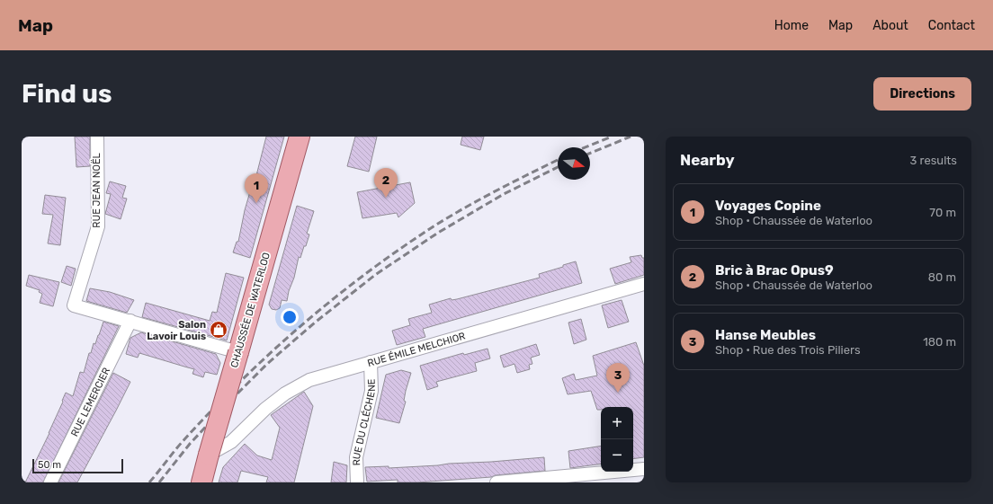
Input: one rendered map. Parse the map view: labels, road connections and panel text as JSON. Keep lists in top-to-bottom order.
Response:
{
  "streets": {
    "main road": ["CHAUSSÉE DE WATERLOO"],
    "street": [
      "RUE JEAN NOËL",
      "RUE ÉMILE MELCHIOR",
      "RUE LEMERCIER",
      "RUE DU CLÉCHENE"
    ]
  },
  "crossings": [
    ["RUE JEAN NOËL", "RUE LEMERCIER"],
    ["CHAUSSÉE DE WATERLOO", "RUE ÉMILE MELCHIOR"],
    ["RUE ÉMILE MELCHIOR", "RUE DU CLÉCHENE"]
  ],
  "places": {
    "shop": ["Salon Lavoir Louis"]
  },
  "scale_bar": "50 m",
  "north": "right",
  "page": {
    "header": "Map",
    "nav": [
      "Home",
      "Map",
      "About",
      "Contact"
    ],
    "buttons": "Directions",
    "title": "Find us",
    "heading": ["Nearby", "3 results"],
    "pins": ["2", "1", "3"],
    "list": [
      {
        "mark": "1",
        "name": "Voyages Copine",
        "note": "Shop · Chaussée de Waterloo",
        "value": "70 m"
      },
      {
        "mark": "2",
        "name": "Bric à Brac Opus9",
        "note": "Shop · Chaussée de Waterloo",
        "value": "80 m"
      },
      {
        "mark": "3",
        "name": "Hanse Meubles",
        "note": "Shop · Rue des Trois Piliers",
        "value": "180 m"
      }
    ],
    "map_buttons": ["+", "−"],
    "scale": "50 m"
  }
}
